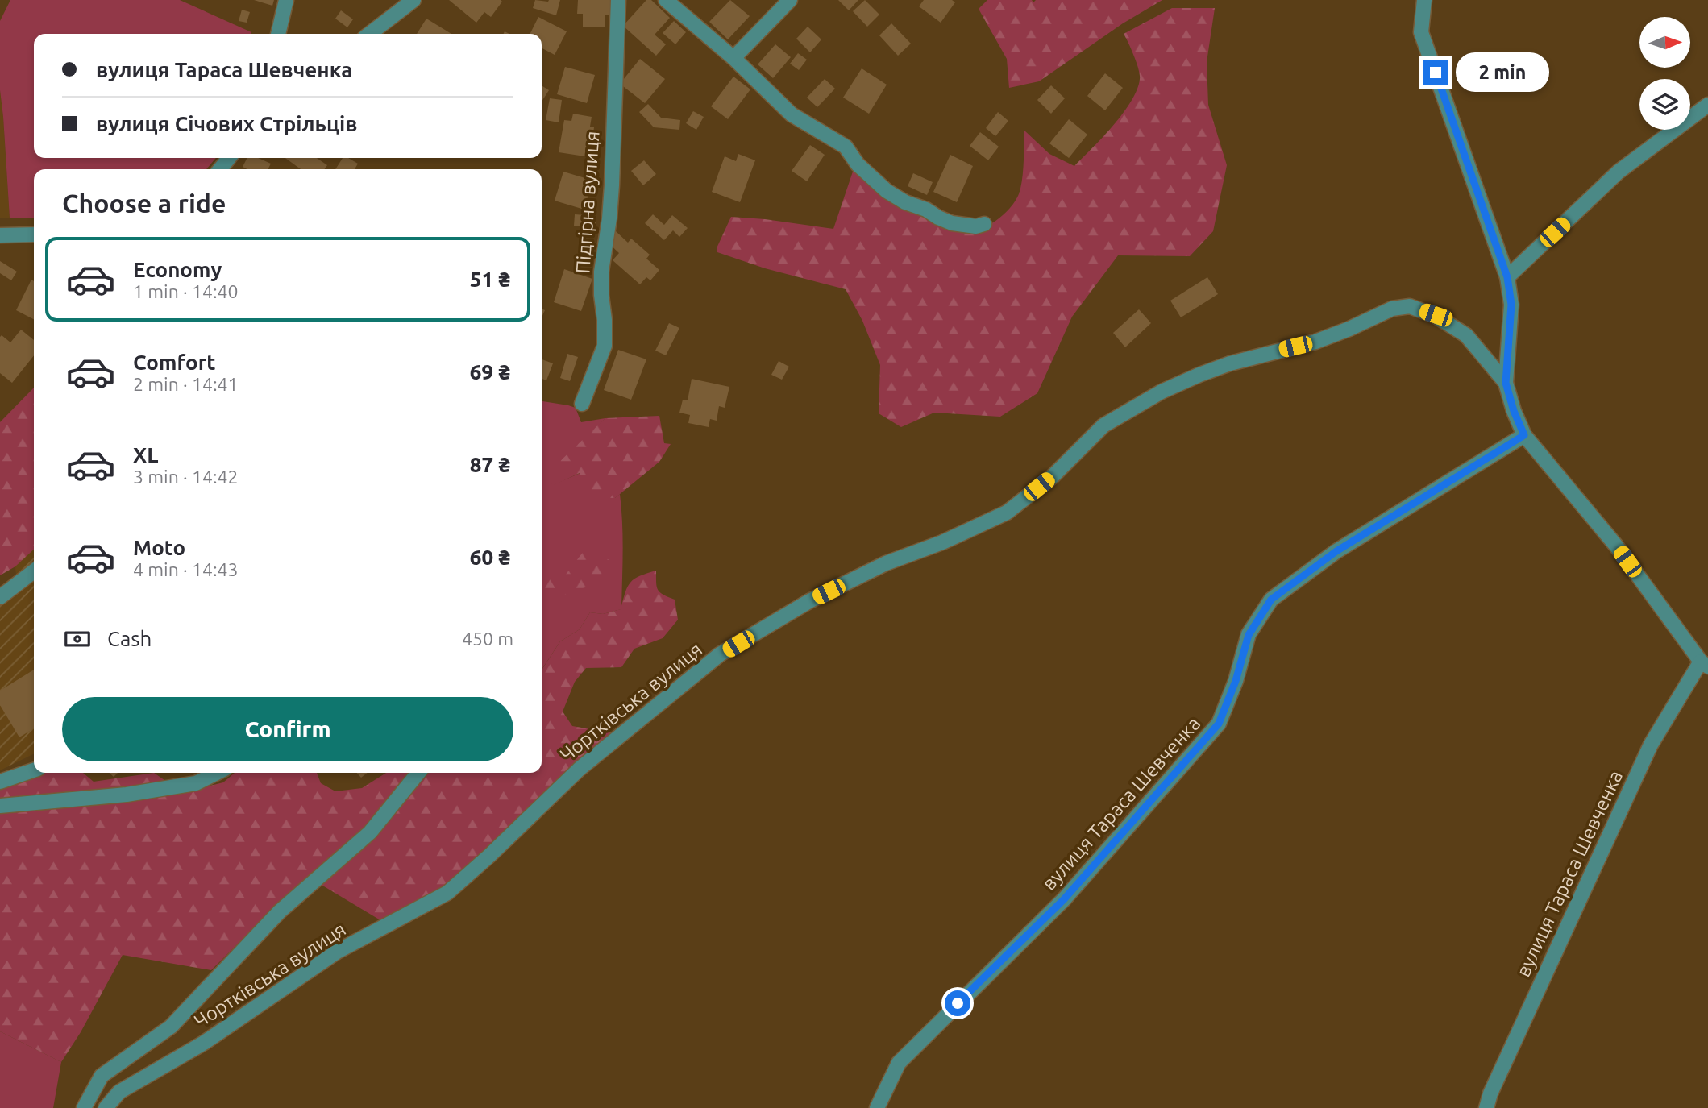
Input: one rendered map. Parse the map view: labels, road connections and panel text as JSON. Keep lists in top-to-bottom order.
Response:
{
  "streets": {
    "street": ["Підгірна вулиця", "Чортківська вулиця", "вулиця Тараса Шевченка"]
  },
  "north": "right",
  "page": {
    "banner": ["вулиця Тараса Шевченка", "вулиця Січових Стрільців"],
    "bubble": "2 min",
    "heading": "Choose a ride",
    "list": [
      {
        "name": "Economy",
        "note": "1 min · 14:40",
        "value": "51 ₴"
      },
      {
        "name": "Comfort",
        "note": "2 min · 14:41",
        "value": "69 ₴"
      },
      {
        "name": "XL",
        "note": "3 min · 14:42",
        "value": "87 ₴"
      },
      {
        "name": "Moto",
        "note": "4 min · 14:43",
        "value": "60 ₴"
      }
    ],
    "pay": ["Cash", "450 m"],
    "buttons": "Confirm"
  }
}
